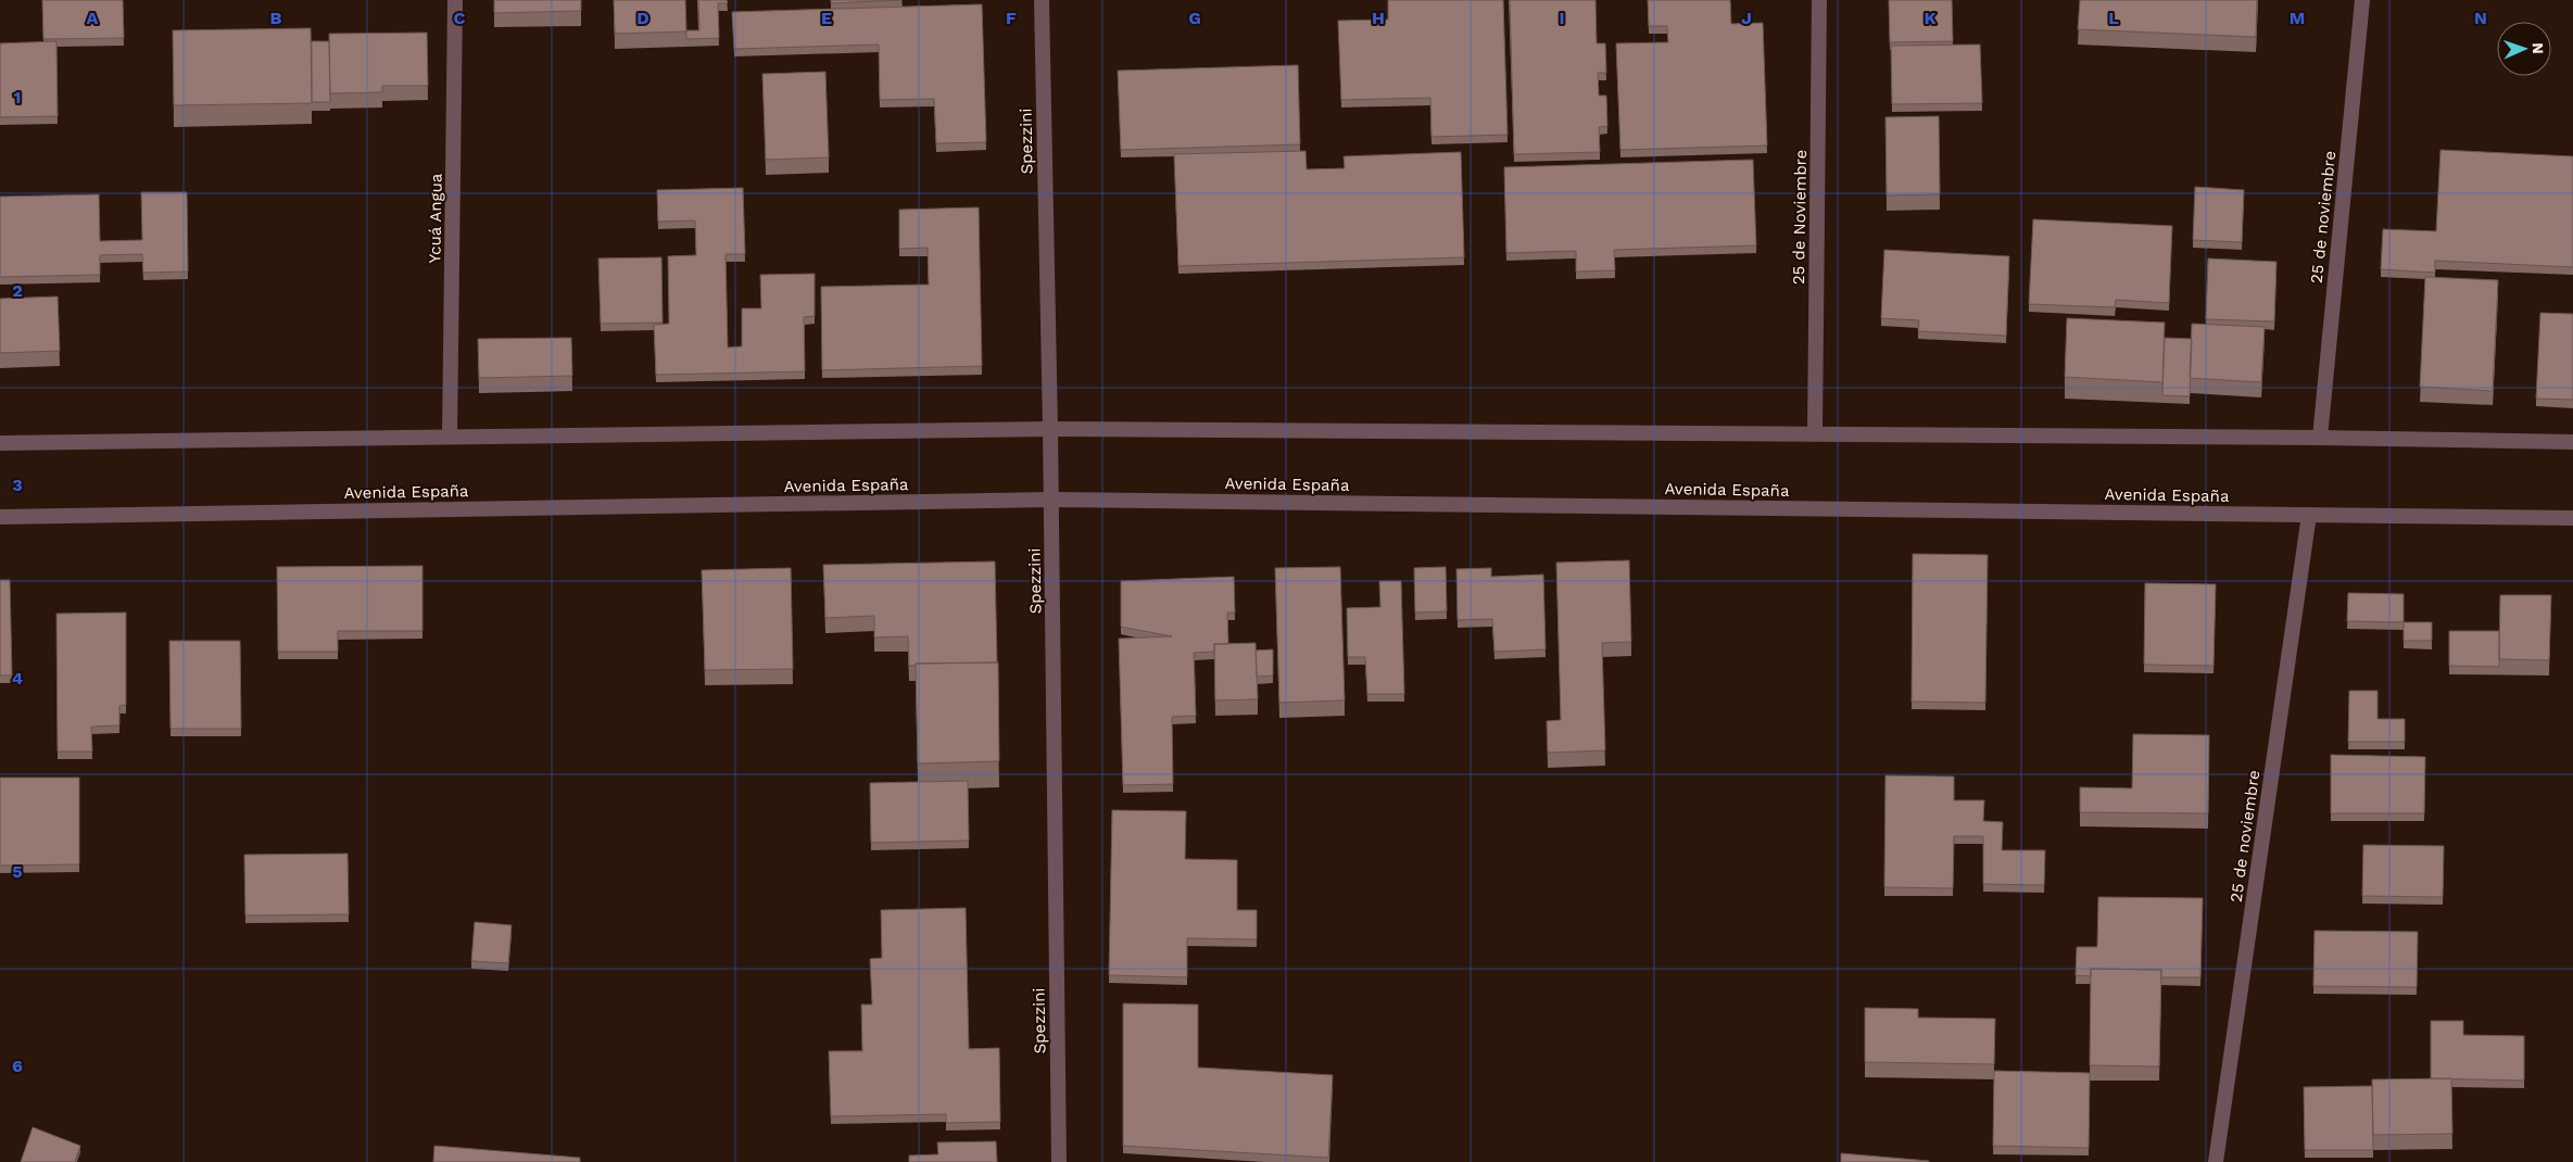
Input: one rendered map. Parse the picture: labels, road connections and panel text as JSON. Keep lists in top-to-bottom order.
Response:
{
  "streets": {
    "street": [
      "Spezzini",
      "25 de Noviembre",
      "25 de noviembre",
      "Ycuá Angua",
      "Avenida España"
    ]
  },
  "crossings": [
    ["Spezzini", "Avenida España"],
    ["25 de noviembre", "Avenida España"]
  ],
  "north": "right",
  "grid": {
    "columns": [
      "A",
      "B",
      "C",
      "D",
      "E",
      "F",
      "G",
      "H",
      "I",
      "J",
      "K",
      "L",
      "M",
      "N"
    ],
    "rows": [
      "1",
      "2",
      "3",
      "4",
      "5",
      "6"
    ]
  }
}
